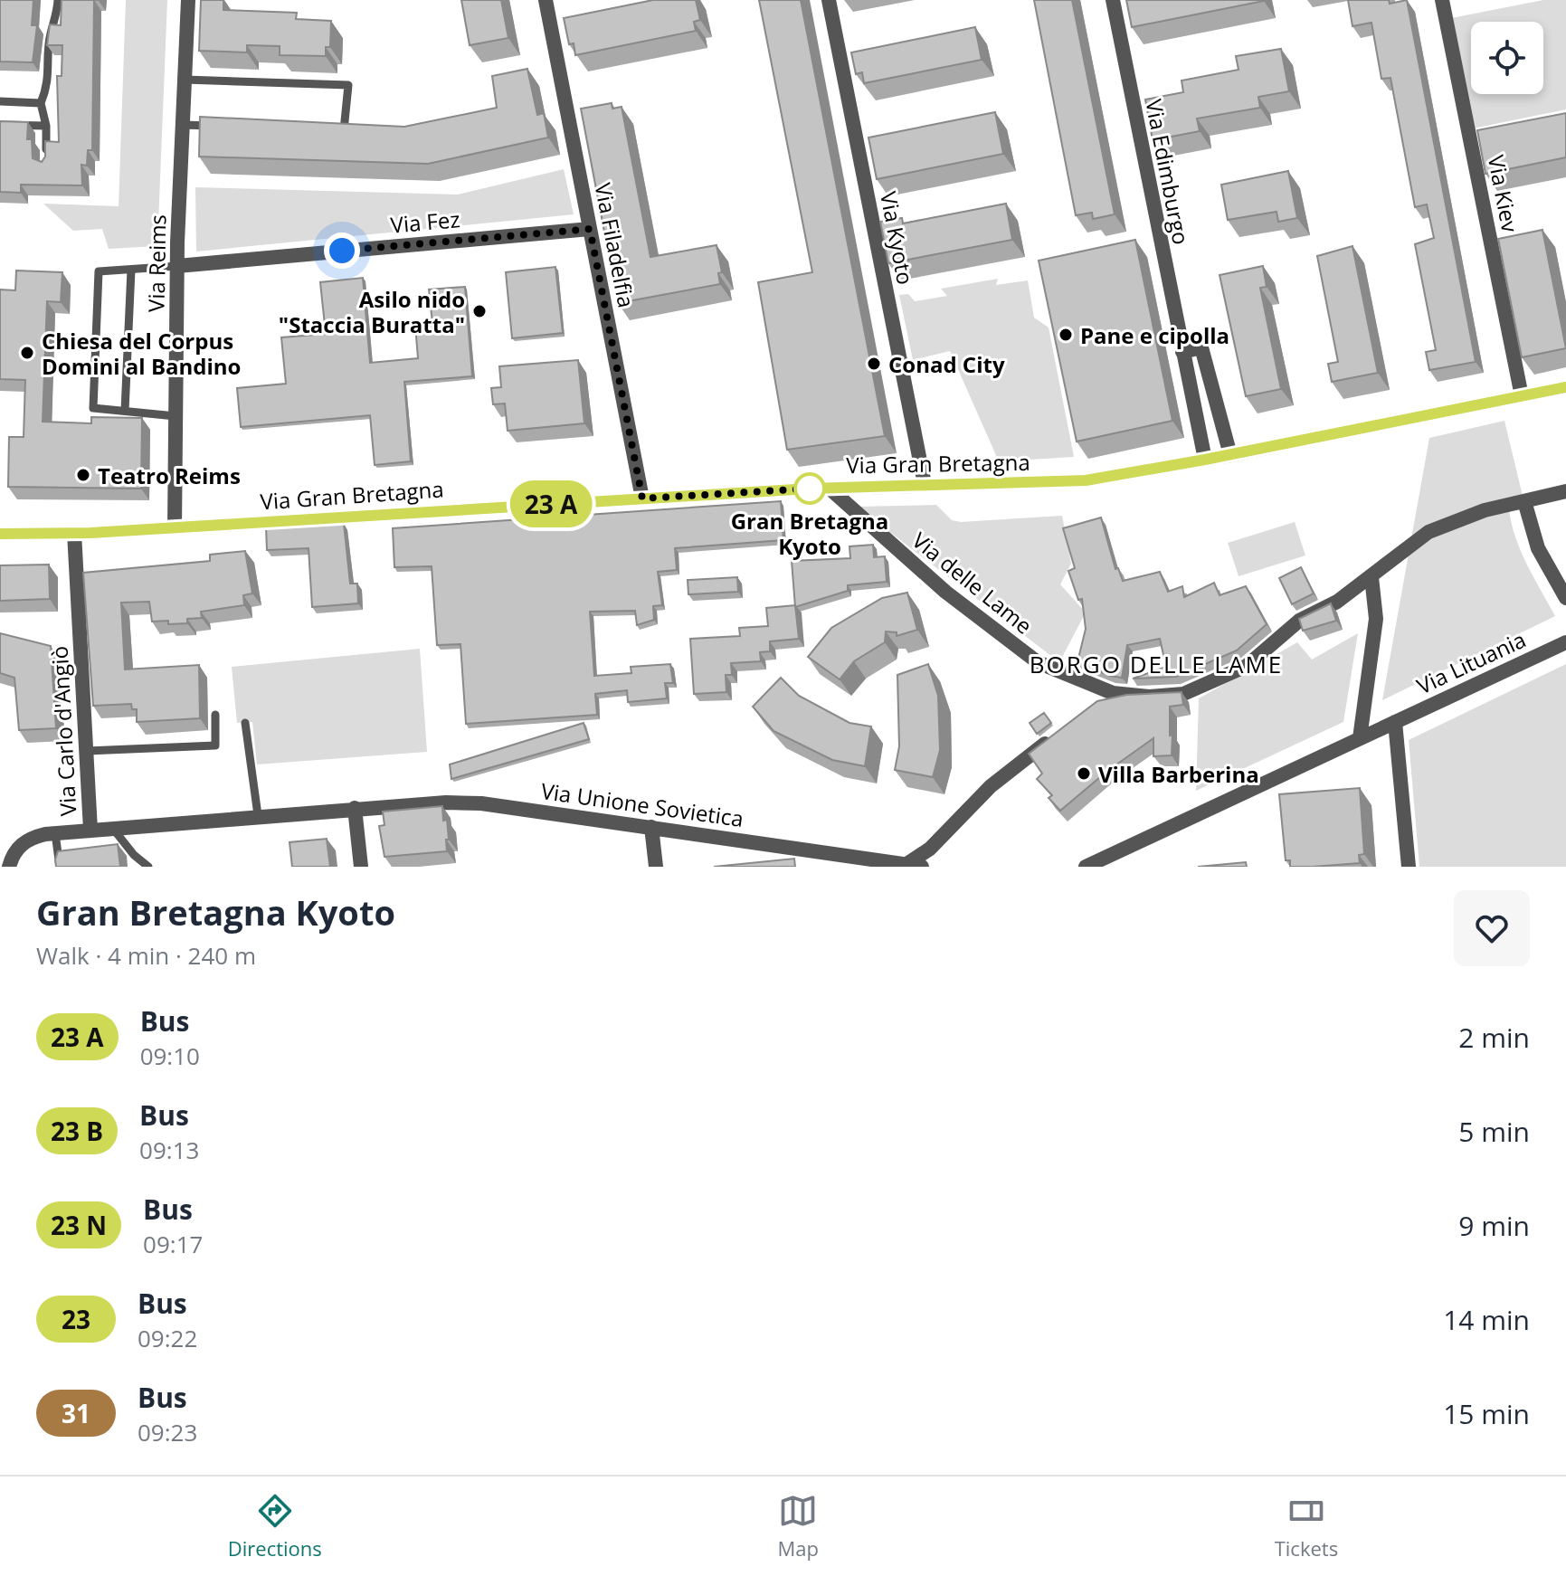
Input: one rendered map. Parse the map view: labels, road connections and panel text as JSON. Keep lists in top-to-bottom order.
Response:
{
  "streets": {
    "street": [
      "Via Edimburgo",
      "Via Kiev",
      "Via Fez",
      "Via Kyoto",
      "Via Filadelfia",
      "Via Reims",
      "Via Gran Bretagna",
      "Via delle Lame",
      "Via Lituania",
      "Via Carlo d'Angiò",
      "Via Unione Sovietica"
    ]
  },
  "crossings": [
    ["Via Edimburgo", "Via Gran Bretagna"],
    ["Via Kiev", "Via Gran Bretagna"],
    ["Via Fez", "Via Filadelfia"],
    ["Via Fez", "Via Reims"],
    ["Via Kyoto", "Via Gran Bretagna"],
    ["Via Filadelfia", "Via Gran Bretagna"],
    ["Via Reims", "Via Gran Bretagna"],
    ["Via Gran Bretagna", "Via delle Lame"],
    ["Via Gran Bretagna", "Via Carlo d'Angiò"],
    ["Via Carlo d'Angiò", "Via Unione Sovietica"]
  ],
  "districts": ["BORGO DELLE LAME"],
  "places": [
    "Asilo nido \"Staccia Buratta\"",
    "Pane e cipolla",
    "Chiesa del Corpus Domini al Bandino",
    "Conad City",
    "Teatro Reims",
    "Gran Bretagna Kyoto",
    "Villa Barberina"
  ],
  "page": {
    "on_map": "23 A",
    "heading": ["Gran Bretagna Kyoto", "Walk · 4 min · 240 m"],
    "list": [
      {
        "mark": "23 A",
        "name": "Bus",
        "note": "09:10",
        "value": "2 min"
      },
      {
        "mark": "23 B",
        "name": "Bus",
        "note": "09:13",
        "value": "5 min"
      },
      {
        "mark": "23 N",
        "name": "Bus",
        "note": "09:17",
        "value": "9 min"
      },
      {
        "mark": "23",
        "name": "Bus",
        "note": "09:22",
        "value": "14 min"
      },
      {
        "mark": "31",
        "name": "Bus",
        "note": "09:23",
        "value": "15 min"
      }
    ],
    "tabs": ["Directions", "Map", "Tickets"]
  }
}
